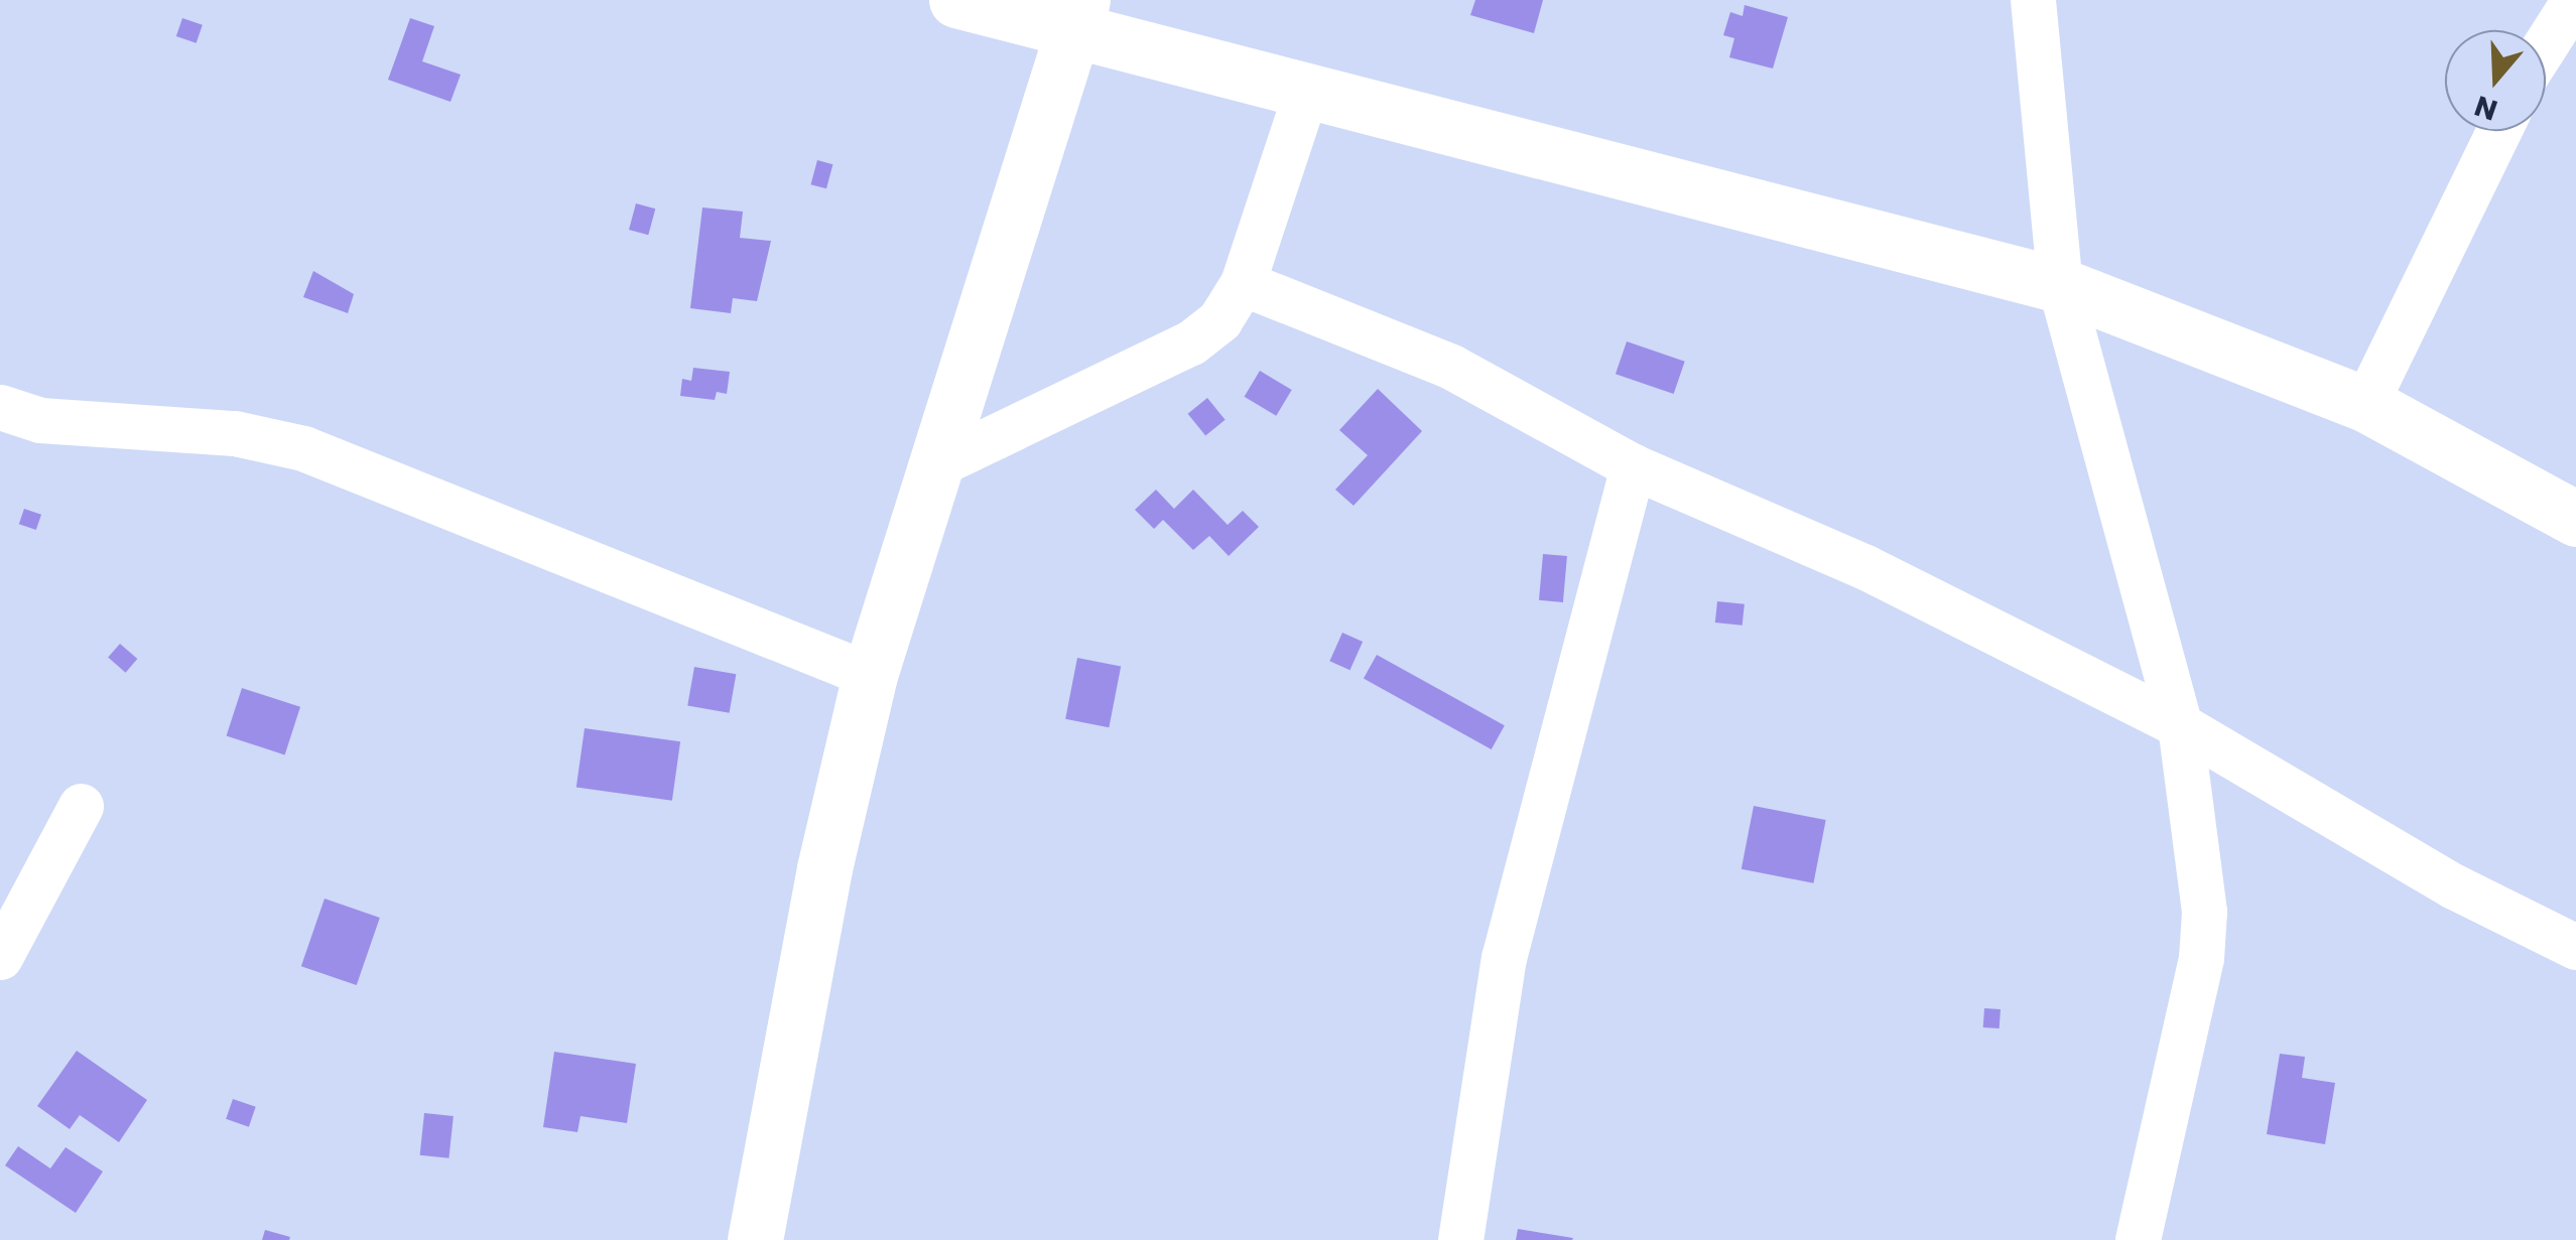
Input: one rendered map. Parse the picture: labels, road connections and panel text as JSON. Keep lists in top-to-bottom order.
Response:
{
  "north": "bottom"
}
